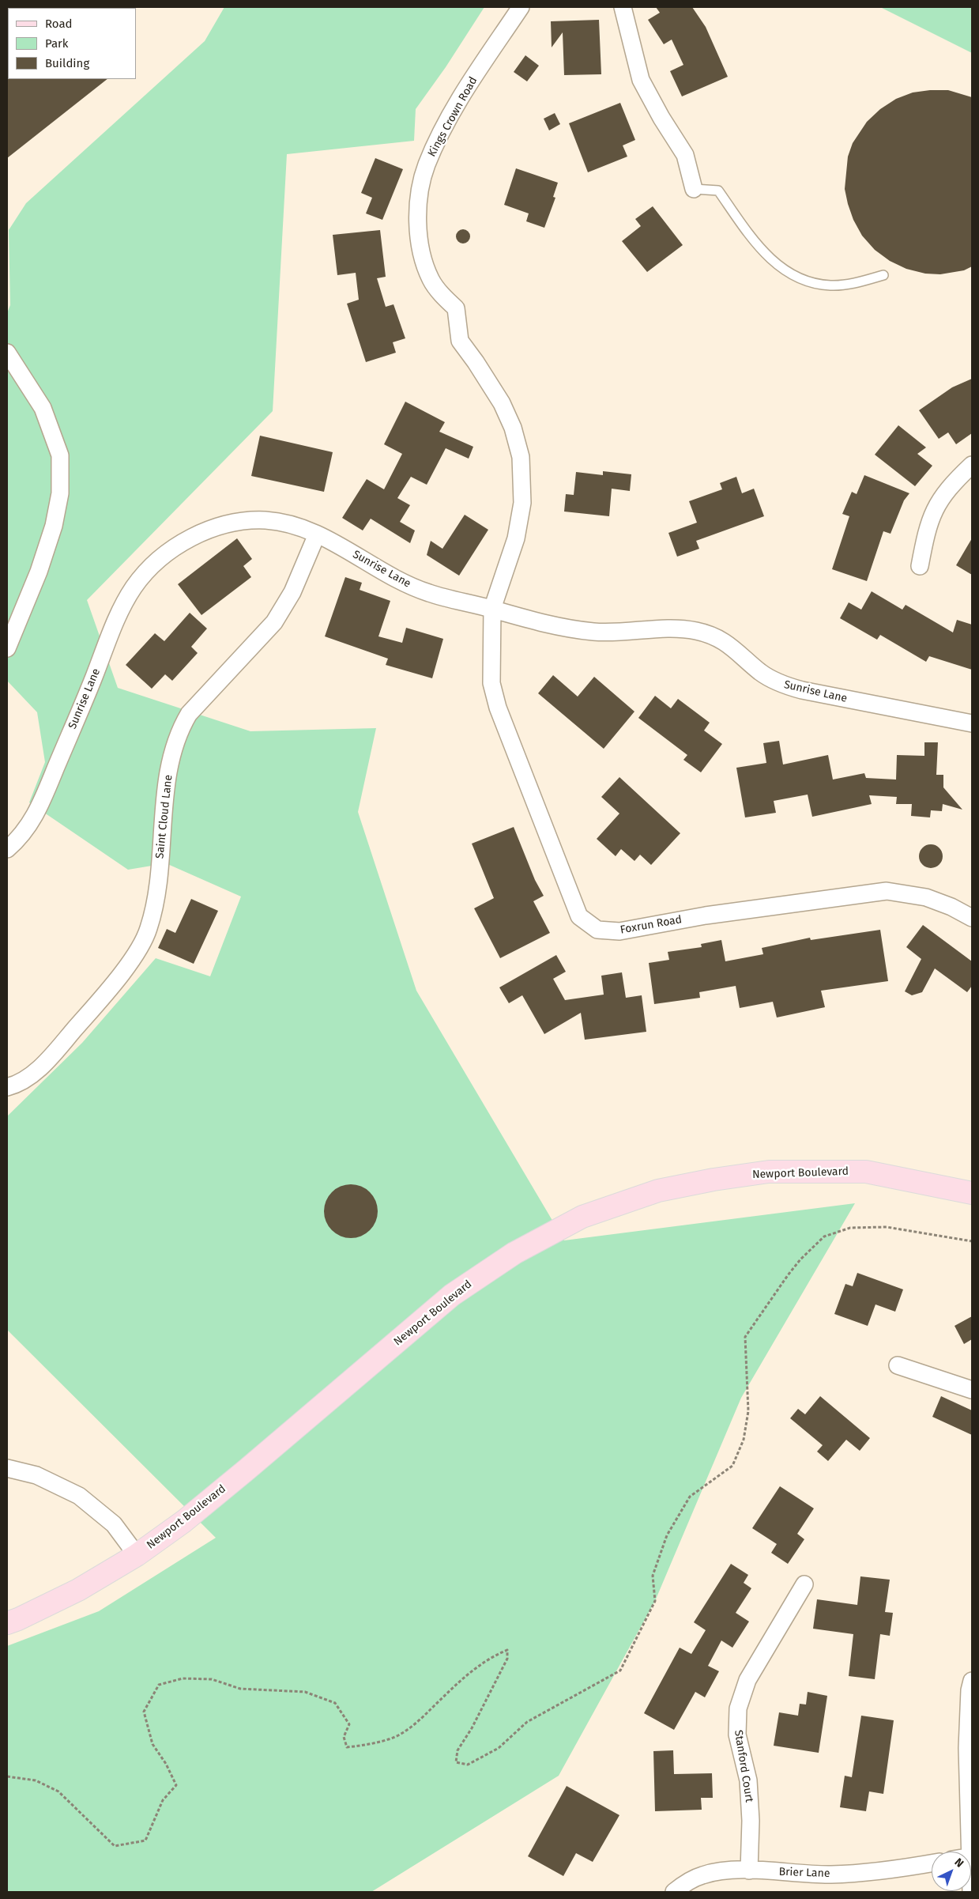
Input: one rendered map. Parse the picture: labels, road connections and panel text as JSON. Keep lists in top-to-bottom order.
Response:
{
  "streets": {
    "main road": ["Newport Boulevard"],
    "street": [
      "Kings Crown Road",
      "Sunrise Lane",
      "Saint Cloud Lane",
      "Foxrun Road",
      "Stanford Court",
      "Brier Lane"
    ]
  },
  "crossings": [
    ["Kings Crown Road", "Sunrise Lane"],
    ["Kings Crown Road", "Foxrun Road"],
    ["Sunrise Lane", "Saint Cloud Lane"],
    ["Sunrise Lane", "Foxrun Road"],
    ["Stanford Court", "Brier Lane"]
  ],
  "legend": ["Road", "Park", "Building"],
  "north": "top right"
}
